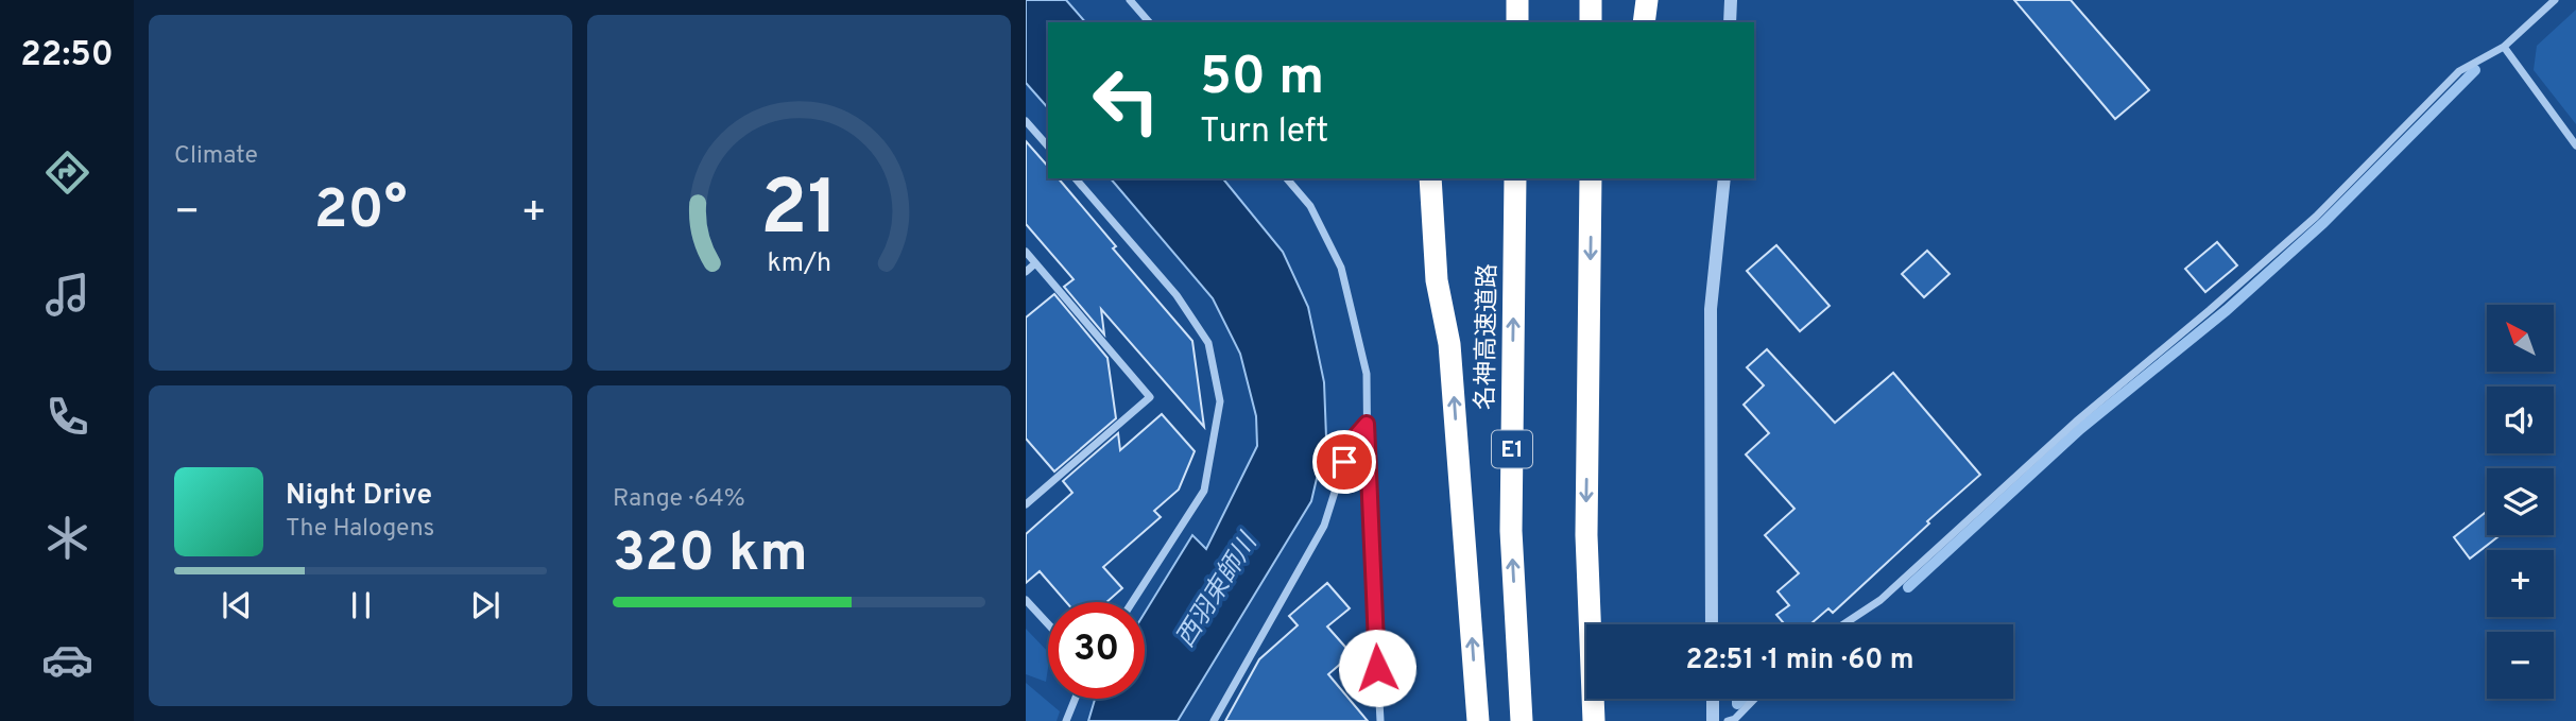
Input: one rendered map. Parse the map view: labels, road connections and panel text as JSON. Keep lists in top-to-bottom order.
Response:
{
  "streets": {
    "highway": ["名神高速道路", "E1"]
  },
  "water": ["西羽束師川"],
  "north": "top left",
  "page": {
    "tabs": "22:50",
    "tile": [
      "Climate",
      ["Range · 64%", "320 km"]
    ],
    "turn": ["50 m", "Turn left"],
    "heat": ["−", "20°", "+"],
    "map_buttons": ["+", "−"],
    "song": ["Night Drive", "The Halogens"],
    "limit": "30",
    "trip": "22:51 · 1 min · 60 m",
    "gauge": ["21", "km/h"]
  }
}
